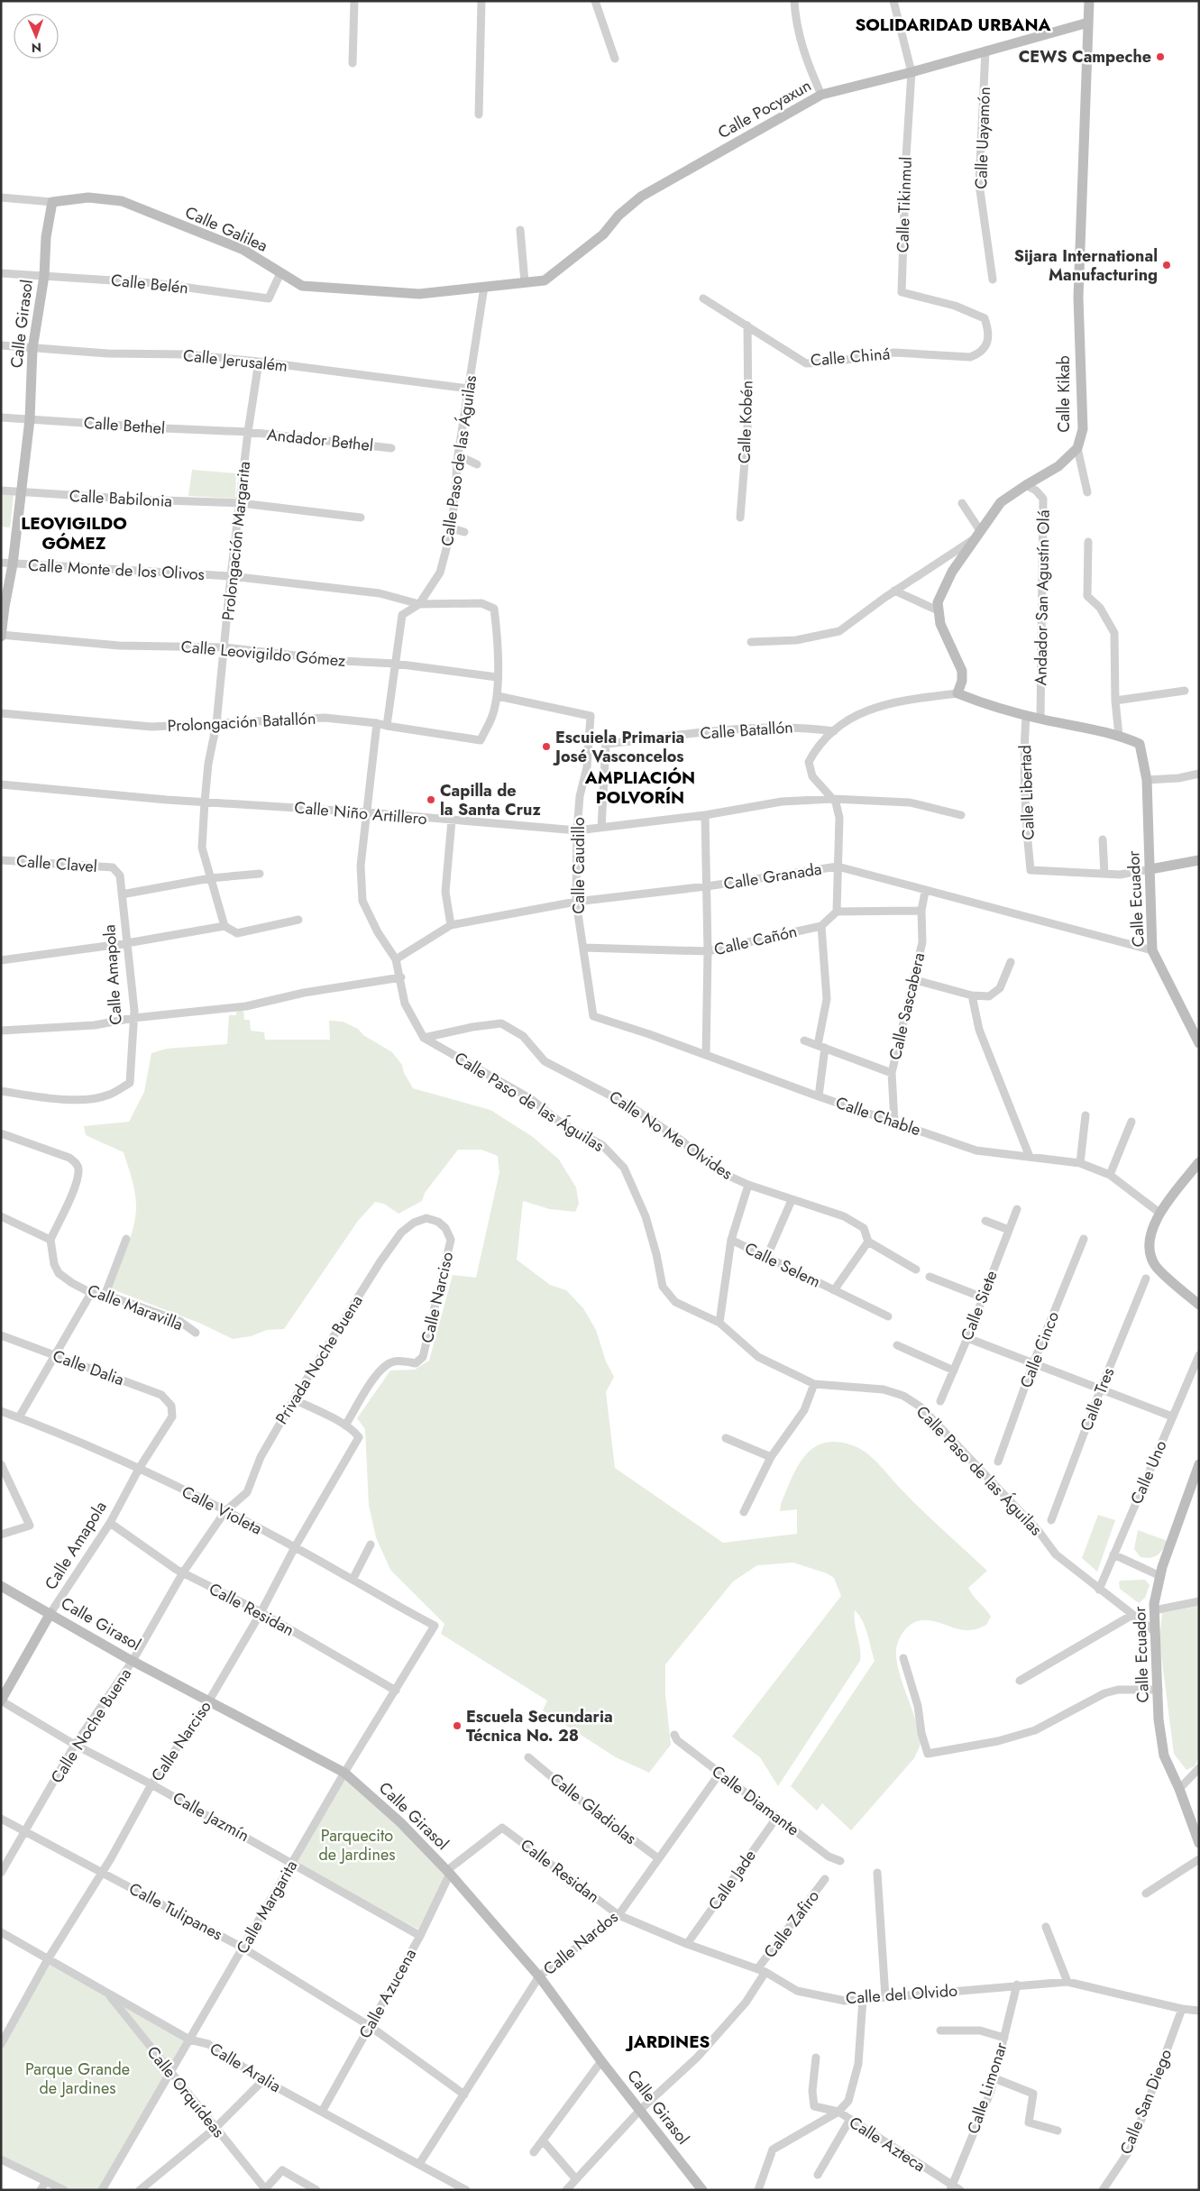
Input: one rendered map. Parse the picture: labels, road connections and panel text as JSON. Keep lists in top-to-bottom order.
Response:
{
  "streets": {
    "street": [
      "Calle Pocyaxun",
      "Calle Uayamón",
      "Calle Tikinmul",
      "Calle Galilea",
      "Calle Belén",
      "Calle Girasol",
      "Calle Chiná",
      "Calle Jerusalém",
      "Calle Kikab",
      "Calle Kobén",
      "Calle Bethel",
      "Andador Bethel",
      "Calle Paso de las Águilas",
      "Calle Babilonia",
      "Prolongación Margarita",
      "Calle Monte de los Olivos",
      "Andador San Agustín Olá",
      "Calle Leovigildo Gómez",
      "Prolongación Batallón",
      "Calle Batallón",
      "Calle Libertad",
      "Calle Niño Artillero",
      "Calle Clavel",
      "Calle Caudillo",
      "Calle Granada",
      "Calle Ecuador",
      "Calle Cañón",
      "Calle Amapola",
      "Calle Sascabera",
      "Calle Chable",
      "Calle No Me Olvides",
      "Calle Selem",
      "Calle Narciso",
      "Calle Siete",
      "Calle Maravilla",
      "Calle Cinco",
      "Privada Noche Buena",
      "Calle Dalia",
      "Calle Tres",
      "Calle Uno",
      "Calle Violeta",
      "Calle Residan",
      "Calle Noche Buena",
      "Calle Diamante",
      "Calle Gladiolas",
      "Calle Jazmín",
      "Calle Jade",
      "Calle Margarita",
      "Calle Tulipanes",
      "Calle Zafiro",
      "Calle Nardos",
      "Calle Azucena",
      "Calle del Olvido",
      "Calle Aralia",
      "Calle Limonar",
      "Calle Orquídeas",
      "Calle San Diego",
      "Calle Azteca"
    ]
  },
  "crossings": [
    ["Calle Pocyaxun", "Calle Uayamón"],
    ["Calle Pocyaxun", "Calle Tikinmul"],
    ["Calle Pocyaxun", "Calle Galilea"],
    ["Calle Pocyaxun", "Calle Kikab"],
    ["Calle Tikinmul", "Calle Chiná"],
    ["Calle Galilea", "Calle Belén"],
    ["Calle Galilea", "Calle Girasol"],
    ["Calle Galilea", "Calle Paso de las Águilas"],
    ["Calle Belén", "Calle Girasol"],
    ["Calle Girasol", "Calle Jerusalém"],
    ["Calle Girasol", "Calle Bethel"],
    ["Calle Girasol", "Calle Babilonia"],
    ["Calle Girasol", "Calle Monte de los Olivos"],
    ["Calle Girasol", "Calle Leovigildo Gómez"],
    ["Calle Girasol", "Calle Amapola"],
    ["Calle Girasol", "Calle Narciso"],
    ["Calle Girasol", "Calle Noche Buena"],
    ["Calle Girasol", "Calle Margarita"],
    ["Calle Girasol", "Calle Zafiro"],
    ["Calle Girasol", "Calle Nardos"],
    ["Calle Girasol", "Calle Azucena"],
    ["Calle Chiná", "Calle Kobén"],
    ["Calle Jerusalém", "Calle Paso de las Águilas"],
    ["Calle Jerusalém", "Prolongación Margarita"],
    ["Calle Kikab", "Andador San Agustín Olá"],
    ["Calle Bethel", "Andador Bethel"],
    ["Calle Bethel", "Prolongación Margarita"],
    ["Andador Bethel", "Prolongación Margarita"],
    ["Calle Paso de las Águilas", "Calle Monte de los Olivos"],
    ["Calle Paso de las Águilas", "Calle Leovigildo Gómez"],
    ["Calle Paso de las Águilas", "Prolongación Batallón"],
    ["Calle Paso de las Águilas", "Calle Ecuador"],
    ["Calle Paso de las Águilas", "Calle No Me Olvides"],
    ["Calle Paso de las Águilas", "Calle Uno"],
    ["Calle Babilonia", "Prolongación Margarita"],
    ["Prolongación Margarita", "Calle Monte de los Olivos"],
    ["Prolongación Margarita", "Calle Leovigildo Gómez"],
    ["Prolongación Margarita", "Prolongación Batallón"],
    ["Prolongación Margarita", "Calle Niño Artillero"],
    ["Calle Monte de los Olivos", "Calle Leovigildo Gómez"],
    ["Prolongación Batallón", "Calle Caudillo"],
    ["Calle Batallón", "Calle Niño Artillero"],
    ["Calle Niño Artillero", "Calle Caudillo"],
    ["Calle Clavel", "Calle Amapola"],
    ["Calle Caudillo", "Calle Granada"],
    ["Calle Caudillo", "Calle Cañón"],
    ["Calle Caudillo", "Calle Chable"],
    ["Calle Granada", "Calle Ecuador"],
    ["Calle Granada", "Calle Sascabera"],
    ["Calle Amapola", "Calle Dalia"],
    ["Calle Amapola", "Calle Violeta"],
    ["Calle Amapola", "Calle Residan"],
    ["Calle Amapola", "Calle Jazmín"],
    ["Calle Sascabera", "Calle Chable"],
    ["Calle Narciso", "Privada Noche Buena"],
    ["Calle Narciso", "Calle Violeta"],
    ["Calle Narciso", "Calle Residan"],
    ["Calle Narciso", "Calle Jazmín"],
    ["Calle Narciso", "Calle Tulipanes"],
    ["Calle Narciso", "Calle Aralia"],
    ["Privada Noche Buena", "Calle Violeta"],
    ["Privada Noche Buena", "Calle Noche Buena"],
    ["Calle Violeta", "Calle Noche Buena"],
    ["Calle Violeta", "Calle Margarita"],
    ["Calle Residan", "Calle Noche Buena"],
    ["Calle Residan", "Calle Margarita"],
    ["Calle Residan", "Calle Nardos"],
    ["Calle Residan", "Calle Azucena"],
    ["Calle Residan", "Calle del Olvido"],
    ["Calle Noche Buena", "Calle Jazmín"],
    ["Calle Noche Buena", "Calle Tulipanes"],
    ["Calle Diamante", "Calle Jade"],
    ["Calle Diamante", "Calle Nardos"],
    ["Calle Gladiolas", "Calle Nardos"],
    ["Calle Jazmín", "Calle Margarita"],
    ["Calle Jazmín", "Calle Azucena"],
    ["Calle Jade", "Calle del Olvido"],
    ["Calle Margarita", "Calle Tulipanes"],
    ["Calle Margarita", "Calle Aralia"],
    ["Calle Margarita", "Calle Orquídeas"],
    ["Calle Tulipanes", "Calle Nardos"],
    ["Calle Tulipanes", "Calle Azucena"],
    ["Calle Zafiro", "Calle del Olvido"],
    ["Calle Nardos", "Calle del Olvido"],
    ["Calle Nardos", "Calle Aralia"],
    ["Calle Azucena", "Calle Aralia"],
    ["Calle del Olvido", "Calle Limonar"],
    ["Calle del Olvido", "Calle San Diego"],
    ["Calle Aralia", "Calle Orquídeas"],
    ["Calle Limonar", "Calle Azteca"]
  ],
  "districts": [
    "SOLIDARIDAD URBANA",
    "LEOVIGILDO GÓMEZ",
    "AMPLIACIÓN POLVORÍN",
    "JARDINES"
  ],
  "parks": ["Parquecito de Jardines", "Parque Grande de Jardines"],
  "places": [
    "CEWS Campeche",
    "Sijara International Manufacturing",
    "Escuiela Primaria José Vasconcelos",
    "Capilla de la Santa Cruz",
    "Escuela Secundaria Técnica No. 28"
  ],
  "north": "bottom"
}
